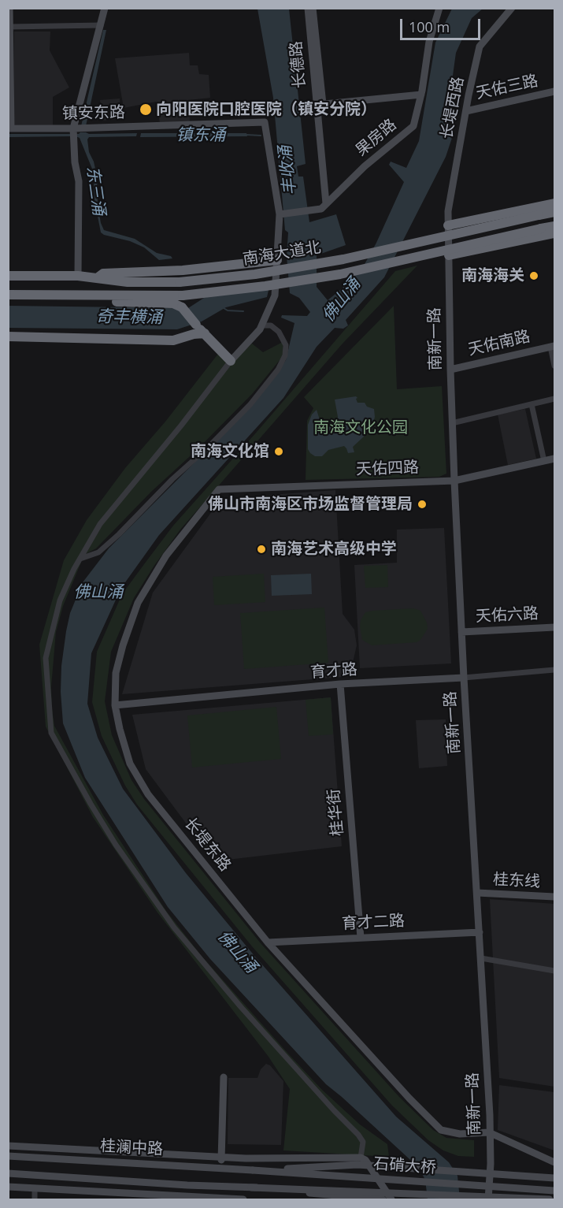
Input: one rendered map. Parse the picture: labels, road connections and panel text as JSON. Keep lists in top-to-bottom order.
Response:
{
  "streets": {
    "highway": ["南海大道北"],
    "street": [
      "长德路",
      "天佑三路",
      "长堤西路",
      "镇安东路",
      "果房路",
      "南新一路",
      "天佑南路",
      "天佑四路",
      "天佑六路",
      "育才路",
      "桂华街",
      "长堤东路",
      "桂东线",
      "育才二路",
      "桂澜中路",
      "石𬒔大桥"
    ]
  },
  "crossings": [
    ["长德路", "果房路"],
    ["天佑三路", "长堤西路"],
    ["长堤西路", "南新一路"],
    ["镇安东路", "果房路"],
    ["南新一路", "天佑南路"],
    ["南新一路", "天佑四路"],
    ["南新一路", "天佑六路"],
    ["南新一路", "育才路"],
    ["南新一路", "长堤东路"],
    ["南新一路", "桂东线"],
    ["南新一路", "育才二路"],
    ["天佑四路", "长堤东路"],
    ["育才路", "桂华街"],
    ["育才路", "长堤东路"],
    ["桂华街", "育才二路"],
    ["长堤东路", "育才二路"],
    ["桂澜中路", "石𬒔大桥"]
  ],
  "water": [
    "镇东涌",
    "丰收涌",
    "东三涌",
    "佛山涌",
    "奇丰横涌"
  ],
  "parks": ["南海文化公园"],
  "places": [
    "向阳医院口腔医院（镇安分院）",
    "南海海关",
    "南海文化馆",
    "佛山市南海区市场监督管理局",
    "南海艺术高级中学"
  ],
  "scale_bar": "100 m"
}
